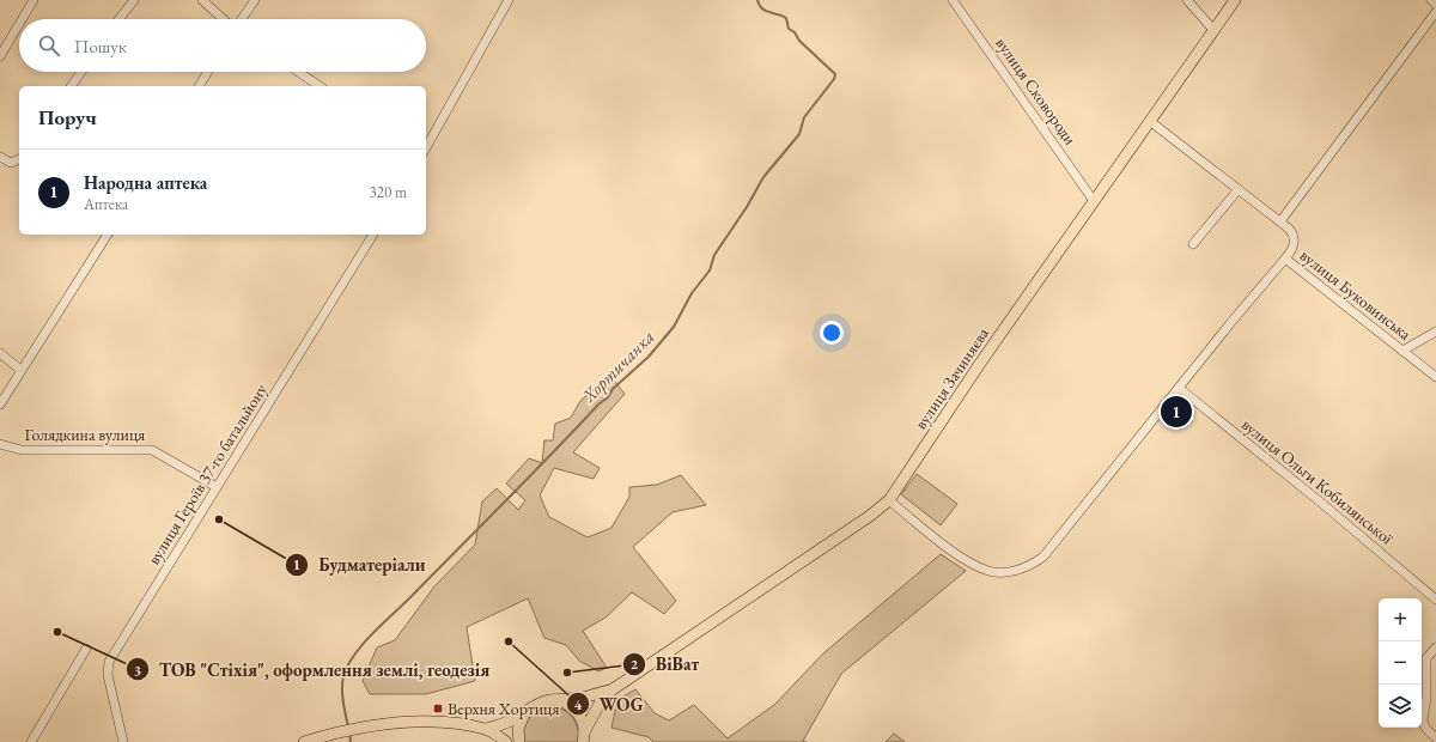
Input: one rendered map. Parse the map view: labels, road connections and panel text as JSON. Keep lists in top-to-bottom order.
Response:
{
  "streets": {
    "main road": ["вулиця Зачиняєва"],
    "street": [
      "вулиця Сковороди",
      "вулиця Буковинська",
      "Голядкина вулиця",
      "вулиця Героїв 37-го батальйону",
      "вулиця Ольги Кобилянської"
    ]
  },
  "crossings": [
    ["вулиця Сковороди", "вулиця Зачиняєва"],
    ["вулиця Буковинська", "вулиця Зачиняєва"],
    ["Голядкина вулиця", "вулиця Героїв 37-го батальйону"]
  ],
  "water": ["Хортичанка"],
  "places": {
    "other": [
      "Будматеріали",
      "ТОВ \"Стіхія\", оформлення землі, геодезія",
      "WOG",
      "ВіВат"
    ],
    "transit": ["Верхня Хортиця"]
  },
  "page": {
    "search": "Пошук",
    "heading": "Поруч",
    "list": [
      {
        "mark": "1",
        "name": "Народна аптека",
        "note": "Аптека",
        "value": "320 m"
      }
    ],
    "pins": "1",
    "map_buttons": ["+", "−"]
  }
}
